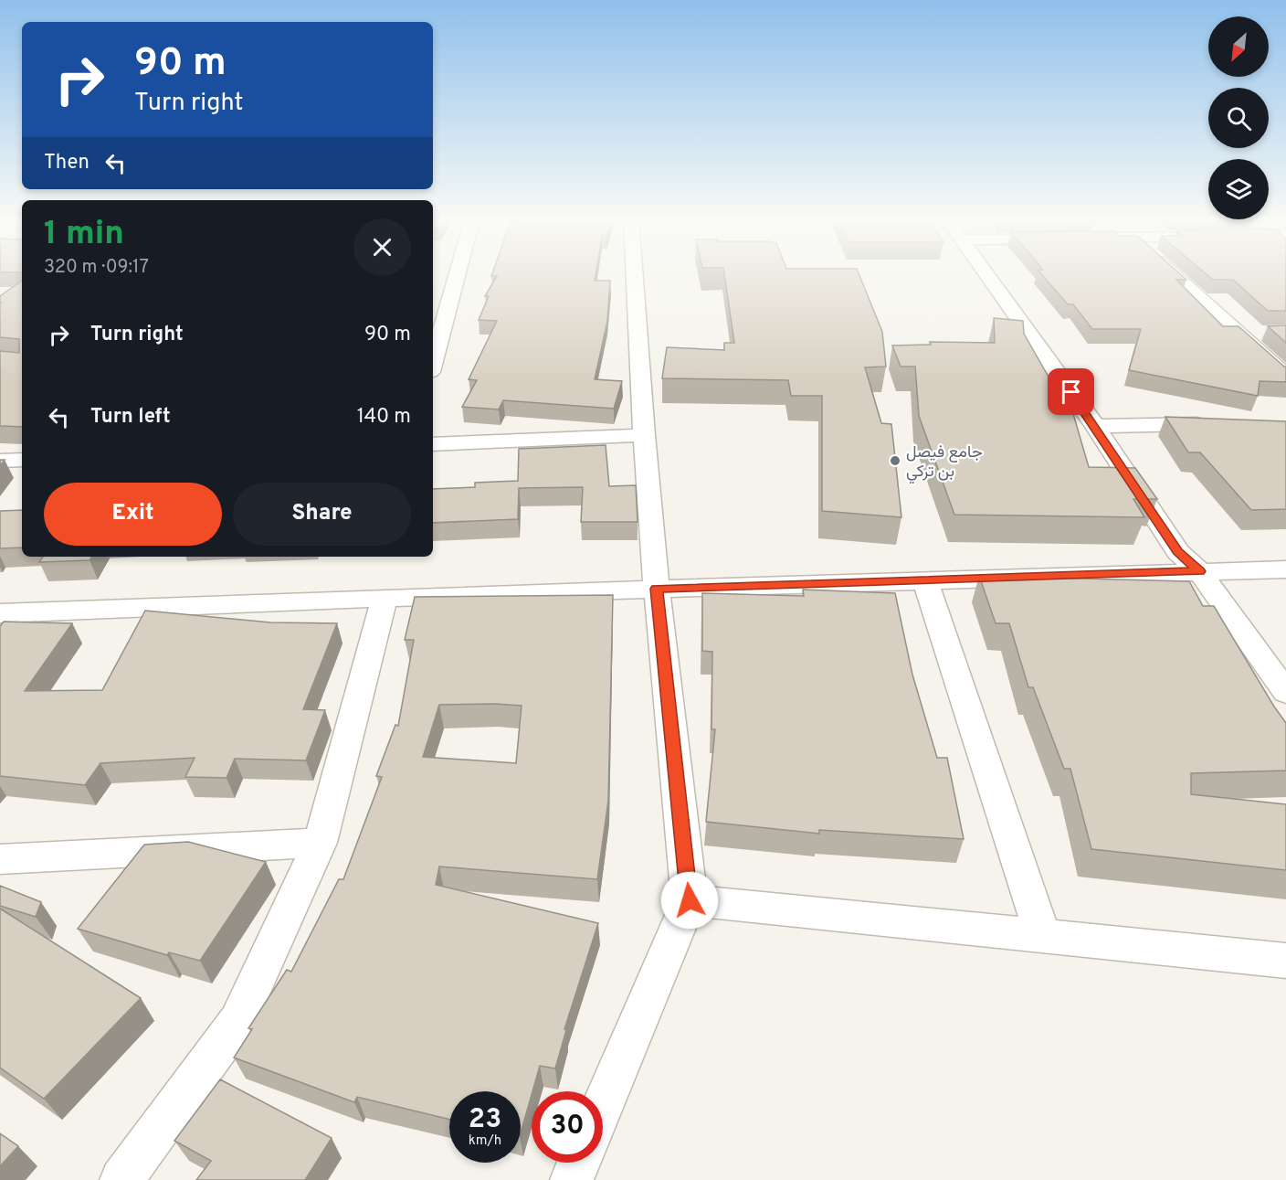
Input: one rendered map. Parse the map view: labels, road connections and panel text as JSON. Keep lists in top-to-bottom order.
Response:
{
  "places": ["جامع فيصل بن تركي"],
  "north": "bottom left",
  "page": {
    "turn": ["90 m", "Turn right"],
    "then": "Then",
    "heading": ["1 min", "320 m · 09:17"],
    "list": [
      {
        "name": "Turn right",
        "value": "90 m"
      },
      {
        "name": "Turn left",
        "value": "140 m"
      }
    ],
    "buttons": ["Exit", "Share"],
    "speed": "23 km/h",
    "limit": "30"
  }
}
